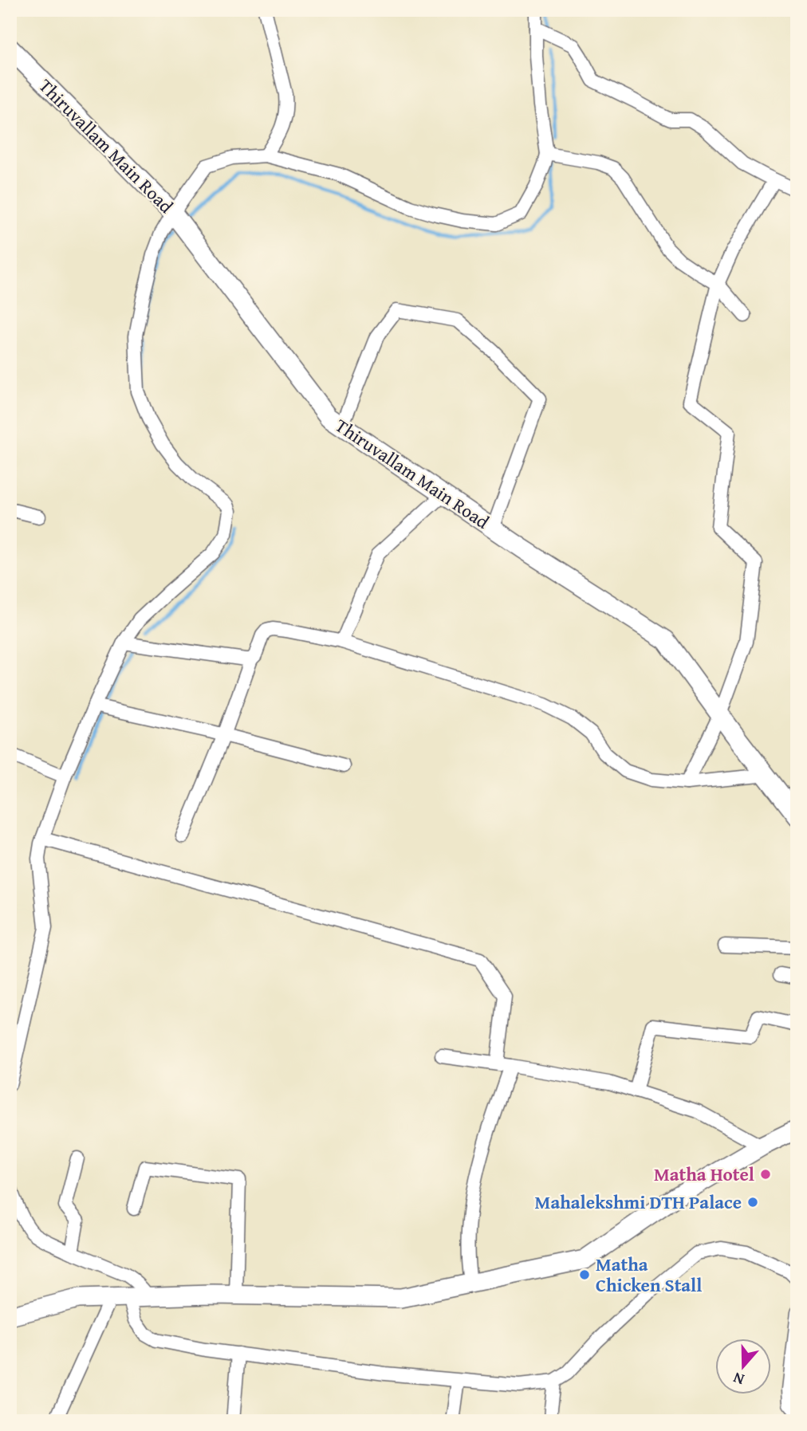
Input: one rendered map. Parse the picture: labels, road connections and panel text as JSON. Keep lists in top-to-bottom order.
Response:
{
  "streets": {
    "street": ["Thiruvallam Main Road"]
  },
  "places": ["Matha Hotel", "Mahalekshmi DTH Palace", "Matha Chicken Stall"],
  "north": "bottom"
}
